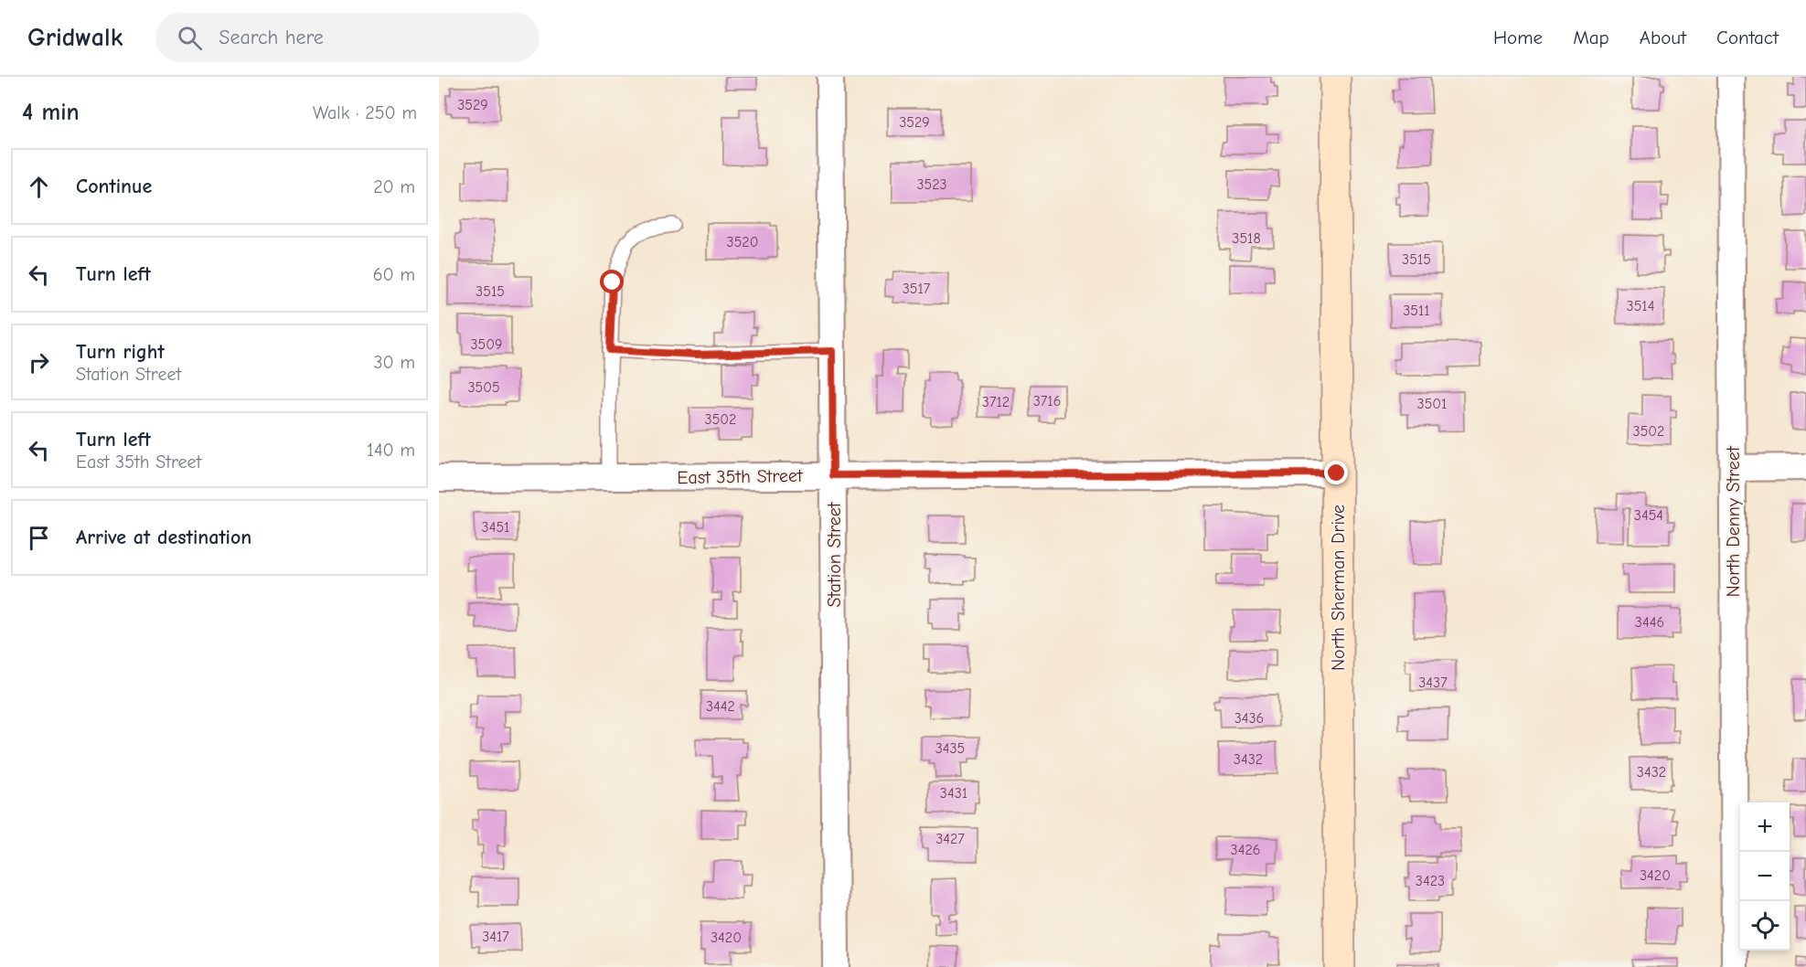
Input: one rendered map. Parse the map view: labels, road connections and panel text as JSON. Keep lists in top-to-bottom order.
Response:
{
  "streets": {
    "main road": ["North Sherman Drive"],
    "street": ["East 35th Street", "North Denny Street", "Station Street"]
  },
  "crossings": [
    ["East 35th Street", "Station Street"],
    ["East 35th Street", "North Sherman Drive"]
  ],
  "house_numbers": [
    "3529",
    "3529",
    "3523",
    "3518",
    "3520",
    "3515",
    "3517",
    "3515",
    "3514",
    "3511",
    "3509",
    "3505",
    "3716",
    "3712",
    "3501",
    "3502",
    "3502",
    "3454",
    "3451",
    "3446",
    "3437",
    "3442",
    "3436",
    "3435",
    "3432",
    "3432",
    "3431",
    "3427",
    "3426",
    "3420",
    "3423",
    "3417",
    "3420"
  ],
  "page": {
    "header": "Gridwalk",
    "search": "Search here",
    "nav": [
      "Home",
      "Map",
      "About",
      "Contact"
    ],
    "heading": ["4 min", "Walk · 250 m"],
    "list": [
      ["Continue", "20 m"],
      ["Turn left", "60 m"],
      ["Turn right", "Station Street", "30 m"],
      ["Turn left", "East 35th Street", "140 m"],
      "Arrive at destination"
    ],
    "map_buttons": ["+", "−"]
  }
}
